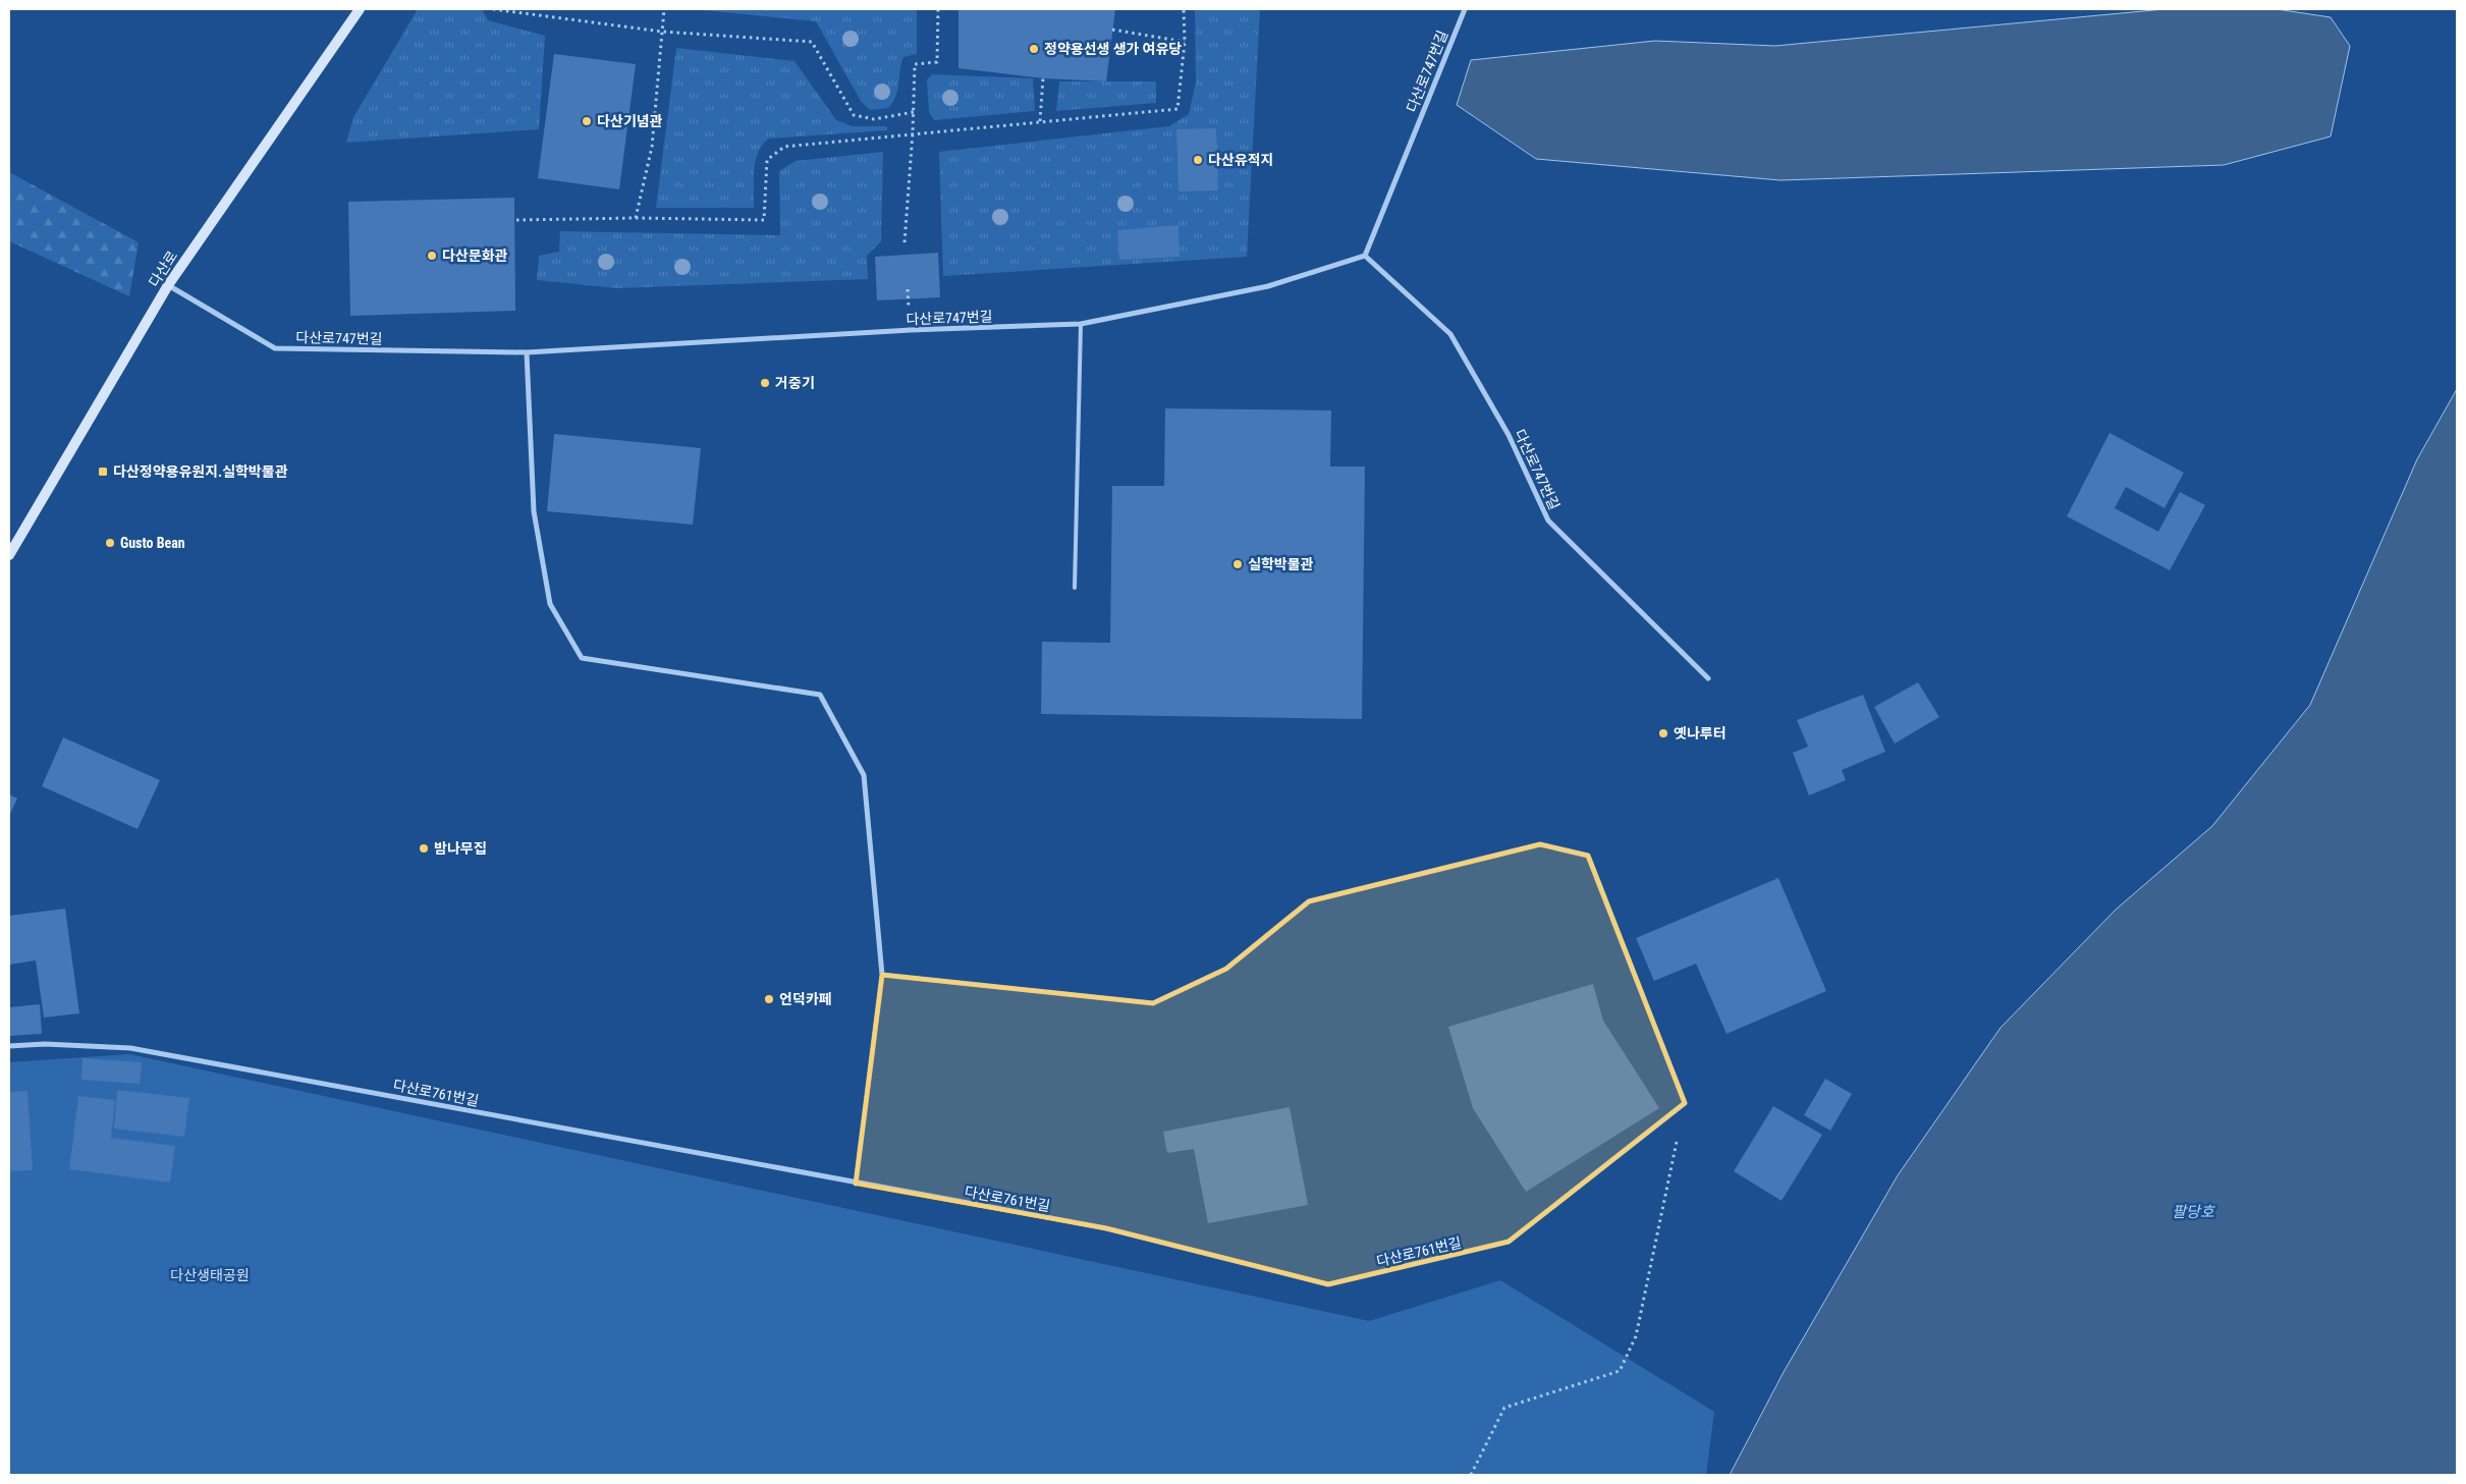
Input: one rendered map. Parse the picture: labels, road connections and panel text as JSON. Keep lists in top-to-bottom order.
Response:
{
  "streets": {
    "street": ["다산로747번길", "다산로", "다산로761번길"]
  },
  "crossings": [
    ["다산로747번길", "다산로"]
  ],
  "water": ["팔당호"],
  "parks": ["다산생태공원"],
  "places": {
    "other": [
      "정약용선생 생가 여유당",
      "다산기념관",
      "다산유적지",
      "다산문화관",
      "거중기",
      "Gusto Bean",
      "실학박물관",
      "옛나루터",
      "밤나무집",
      "언덕카페"
    ],
    "transit": ["다산정약용유원지.실학박물관"]
  }
}
